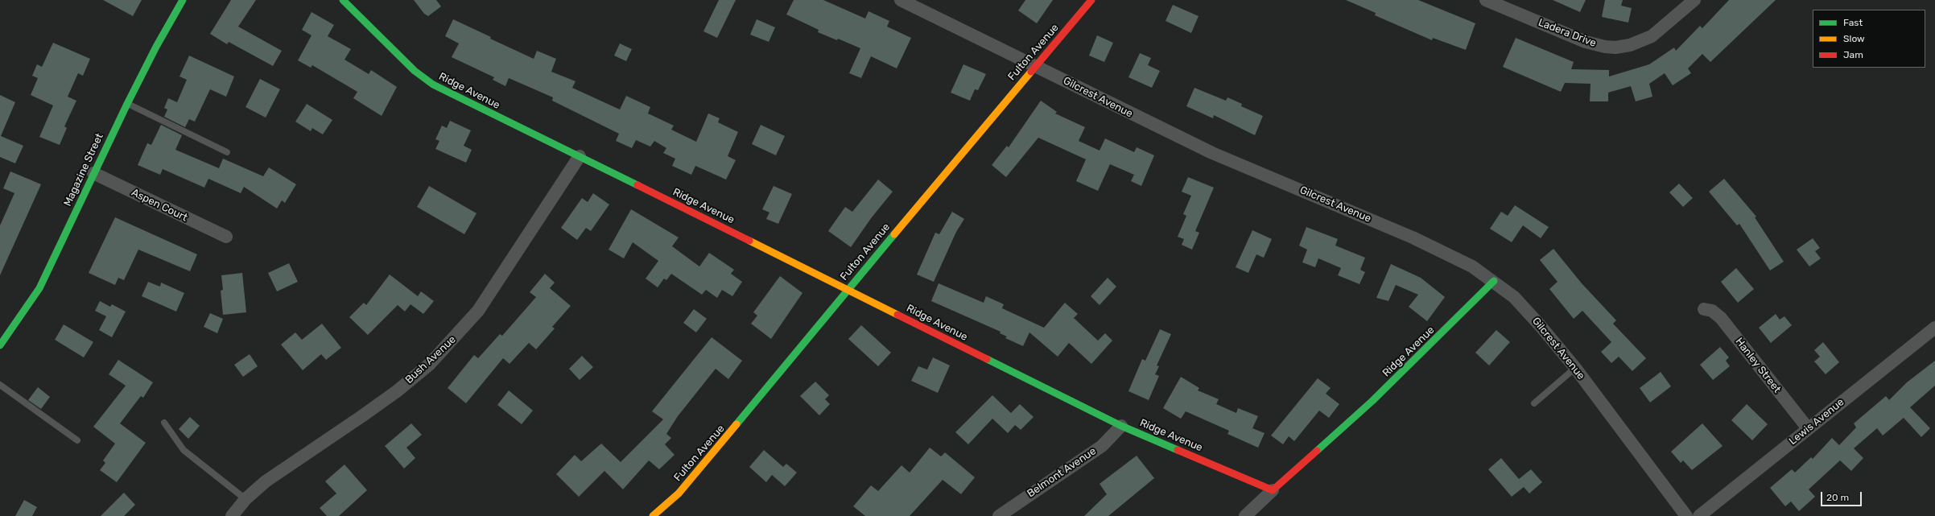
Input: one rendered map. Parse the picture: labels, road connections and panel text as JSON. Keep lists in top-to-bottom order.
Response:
{
  "streets": {
    "street": [
      "Ladera Drive",
      "Fulton Avenue",
      "Ridge Avenue",
      "Gilcrest Avenue",
      "Magazine Street",
      "Aspen Court",
      "Bush Avenue",
      "Hanley Street",
      "Lewis Avenue",
      "Belmont Avenue"
    ]
  },
  "crossings": [
    ["Fulton Avenue", "Ridge Avenue"],
    ["Fulton Avenue", "Gilcrest Avenue"],
    ["Ridge Avenue", "Gilcrest Avenue"],
    ["Ridge Avenue", "Bush Avenue"],
    ["Ridge Avenue", "Belmont Avenue"],
    ["Magazine Street", "Aspen Court"],
    ["Hanley Street", "Lewis Avenue"]
  ],
  "legend": ["Fast", "Slow", "Jam"],
  "scale_bar": "20 m"
}
